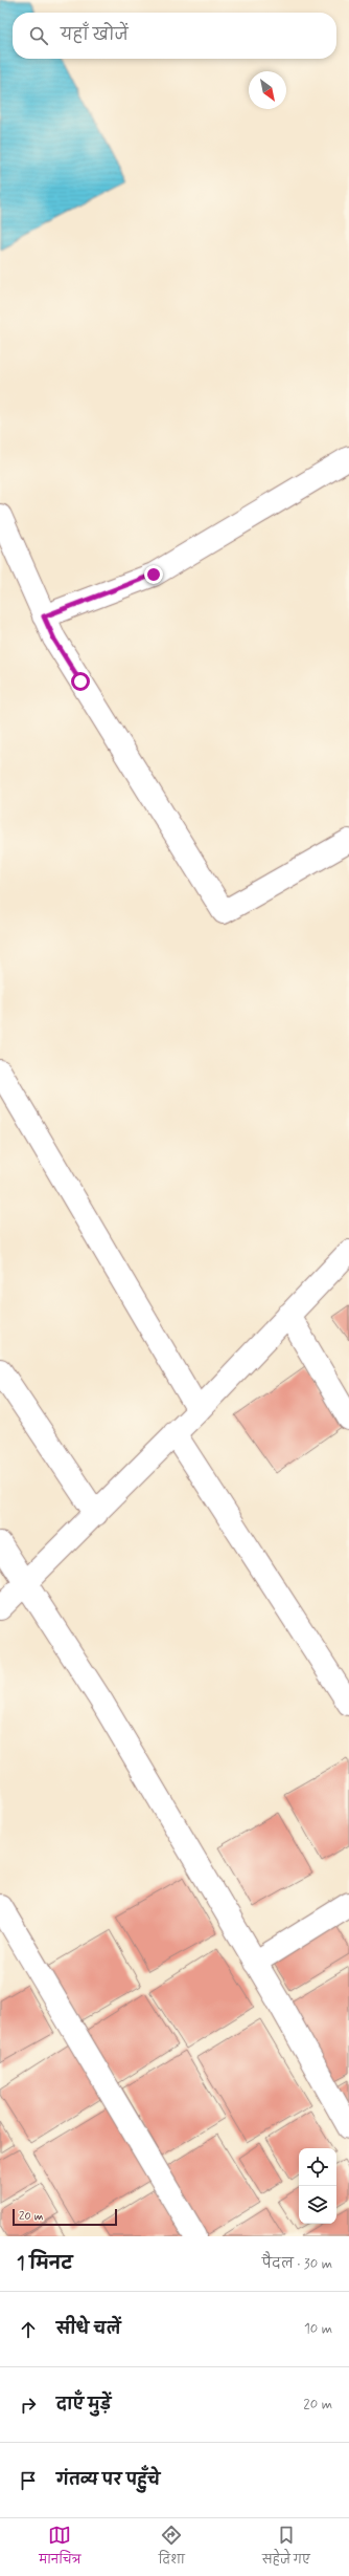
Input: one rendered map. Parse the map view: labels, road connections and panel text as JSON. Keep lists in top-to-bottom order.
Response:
{
  "scale_bar": "20 m",
  "north": "bottom right",
  "page": {
    "search": "यहाँ खोजें",
    "scale": "20 m",
    "heading": ["1 मिनट", "पैदल · 30 m"],
    "list": [
      ["सीधे चलें", "10 m"],
      ["दाएँ मुड़ें", "20 m"],
      "गंतव्य पर पहुँचे"
    ],
    "nav": ["मानचित्र", "दिशा", "सहेजे गए"]
  }
}
